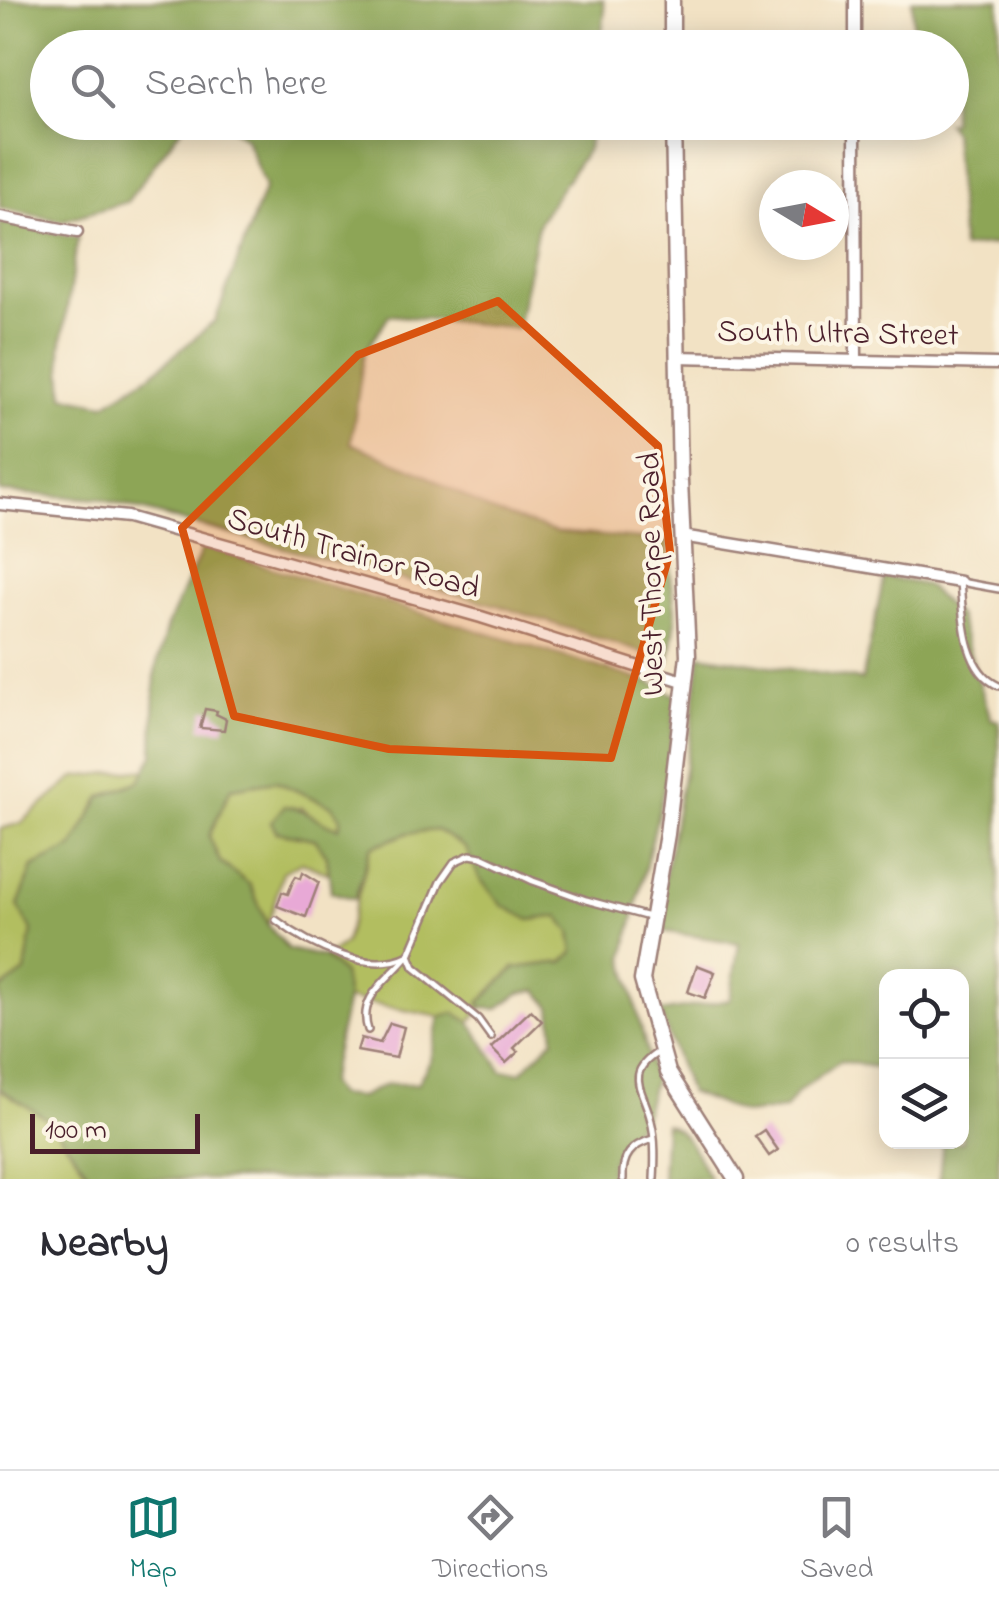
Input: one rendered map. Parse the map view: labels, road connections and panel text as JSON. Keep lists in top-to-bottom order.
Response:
{
  "streets": {
    "street": ["South Ultra Street", "South Trainor Road", "West Thorpe Road"]
  },
  "crossings": [
    ["South Ultra Street", "West Thorpe Road"],
    ["South Trainor Road", "West Thorpe Road"]
  ],
  "scale_bar": "100 m",
  "north": "right",
  "page": {
    "search": "Search here",
    "scale": "100 m",
    "heading": ["Nearby", "0 results"],
    "nav": ["Map", "Directions", "Saved"]
  }
}
